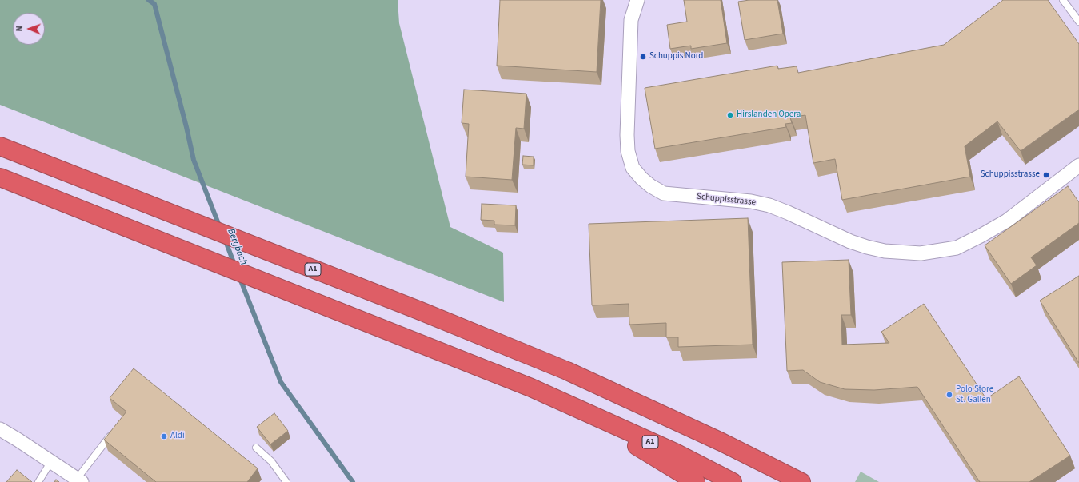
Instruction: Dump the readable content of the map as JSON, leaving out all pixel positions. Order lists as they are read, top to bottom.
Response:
{
  "streets": {
    "highway": ["A1"],
    "street": ["Schuppisstrasse"]
  },
  "water": ["Bergbach"],
  "places": [
    "Schuppis Nord",
    "Hirslanden Opera",
    "Schuppisstrasse",
    "Polo Store St. Gallen",
    "Aldi"
  ],
  "north": "left"
}
